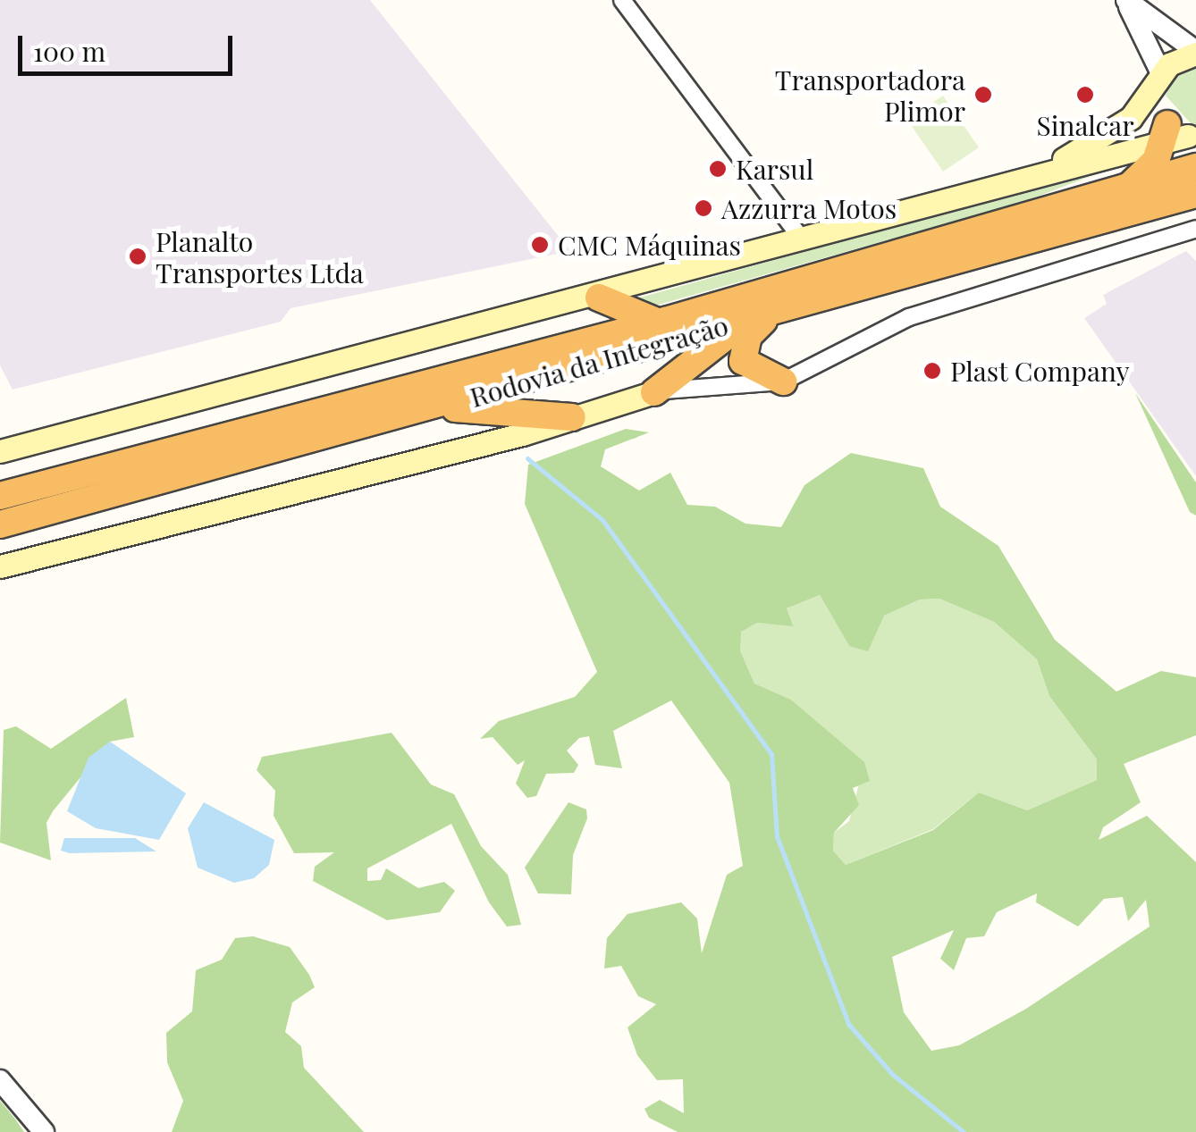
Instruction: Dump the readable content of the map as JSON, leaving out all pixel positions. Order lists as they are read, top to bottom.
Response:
{
  "streets": {
    "highway": ["Rodovia da Integração"]
  },
  "places": [
    "Transportadora Plimor",
    "Sinalcar",
    "Karsul",
    "Azzurra Motos",
    "CMC Máquinas",
    "Planalto Transportes Ltda",
    "Plast Company"
  ],
  "scale_bar": "100 m"
}
